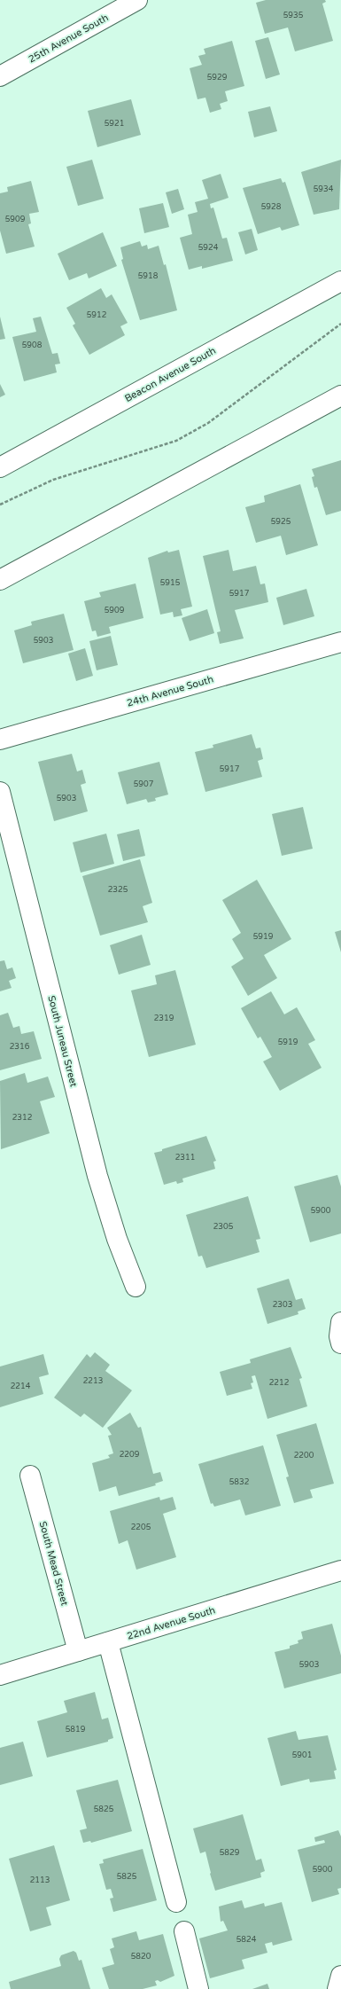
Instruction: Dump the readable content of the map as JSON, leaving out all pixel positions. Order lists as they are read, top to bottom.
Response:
{
  "streets": {
    "street": [
      "25th Avenue South",
      "Beacon Avenue South",
      "24th Avenue South",
      "South Juneau Street",
      "South Mead Street",
      "22nd Avenue South"
    ]
  },
  "crossings": [
    ["South Mead Street", "22nd Avenue South"]
  ],
  "house_numbers": [
    "5935",
    "5929",
    "5921",
    "5934",
    "5928",
    "5909",
    "5924",
    "5918",
    "5912",
    "5908",
    "5925",
    "5915",
    "5917",
    "5909",
    "5903",
    "5917",
    "5907",
    "5903",
    "2325",
    "5919",
    "2319",
    "5919",
    "2316",
    "2312",
    "2311",
    "5900",
    "2305",
    "2303",
    "2213",
    "2212",
    "2214",
    "2209",
    "2200",
    "5832",
    "2205",
    "5903",
    "5819",
    "5901",
    "5825",
    "5829",
    "5900",
    "5825",
    "2113",
    "5824",
    "5820"
  ]
}
